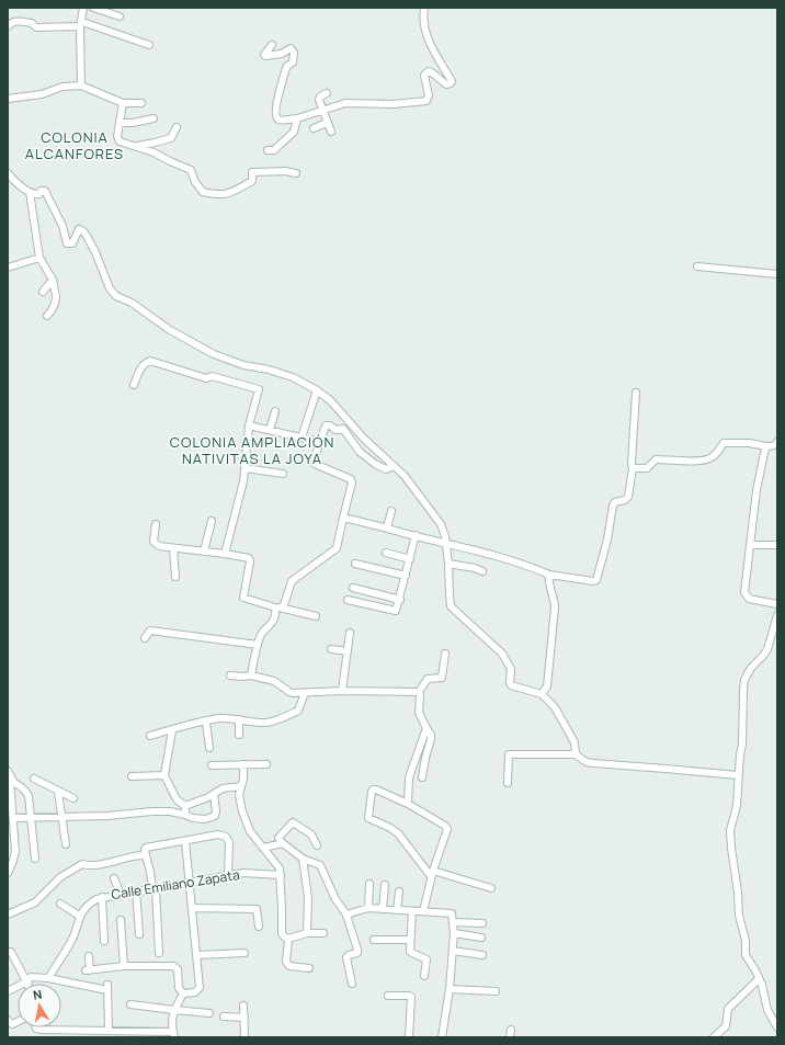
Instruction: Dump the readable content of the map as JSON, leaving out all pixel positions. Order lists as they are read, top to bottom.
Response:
{
  "streets": {
    "street": ["Calle Emiliano Zapata"]
  },
  "districts": ["COLONIA ALCANFORES", "COLONIA AMPLIACIÓN NATIVITAS LA JOYA"],
  "north": "top"
}
